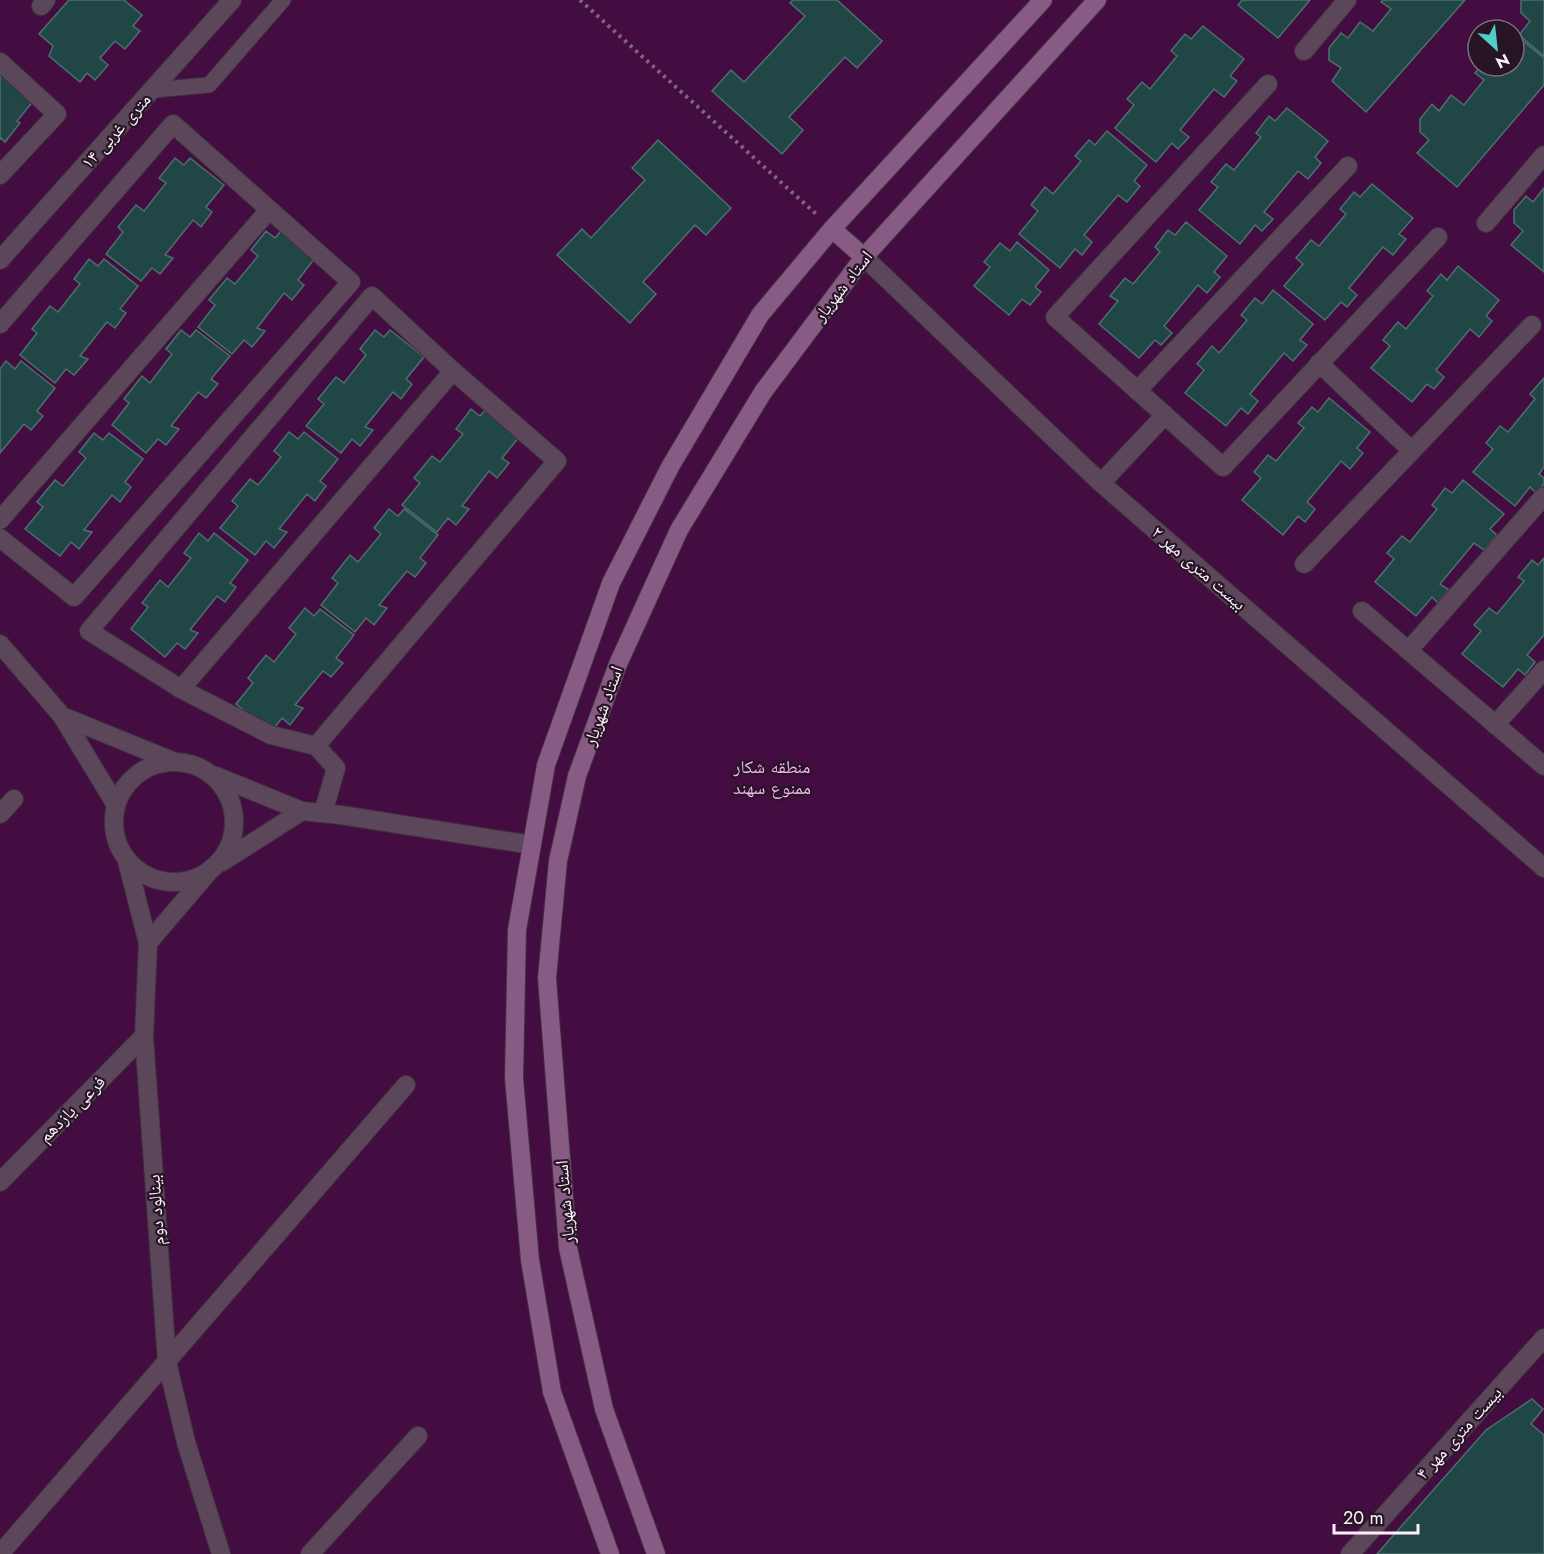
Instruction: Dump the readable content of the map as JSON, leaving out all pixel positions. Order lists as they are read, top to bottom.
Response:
{
  "streets": {
    "main road": ["استاد شهریار"],
    "street": [
      "۱۴ متری غربی",
      "بیست متری مهر ۲",
      "فرعی یازدهم",
      "بینالود دوم",
      "بیست متری مهر ۴"
    ]
  },
  "crossings": [
    ["استاد شهریار", "بیست متری مهر ۲"],
    ["فرعی یازدهم", "بینالود دوم"]
  ],
  "parks": ["منطقه شکار ممنوع سهند"],
  "scale_bar": "20 m",
  "north": "bottom right"
}
